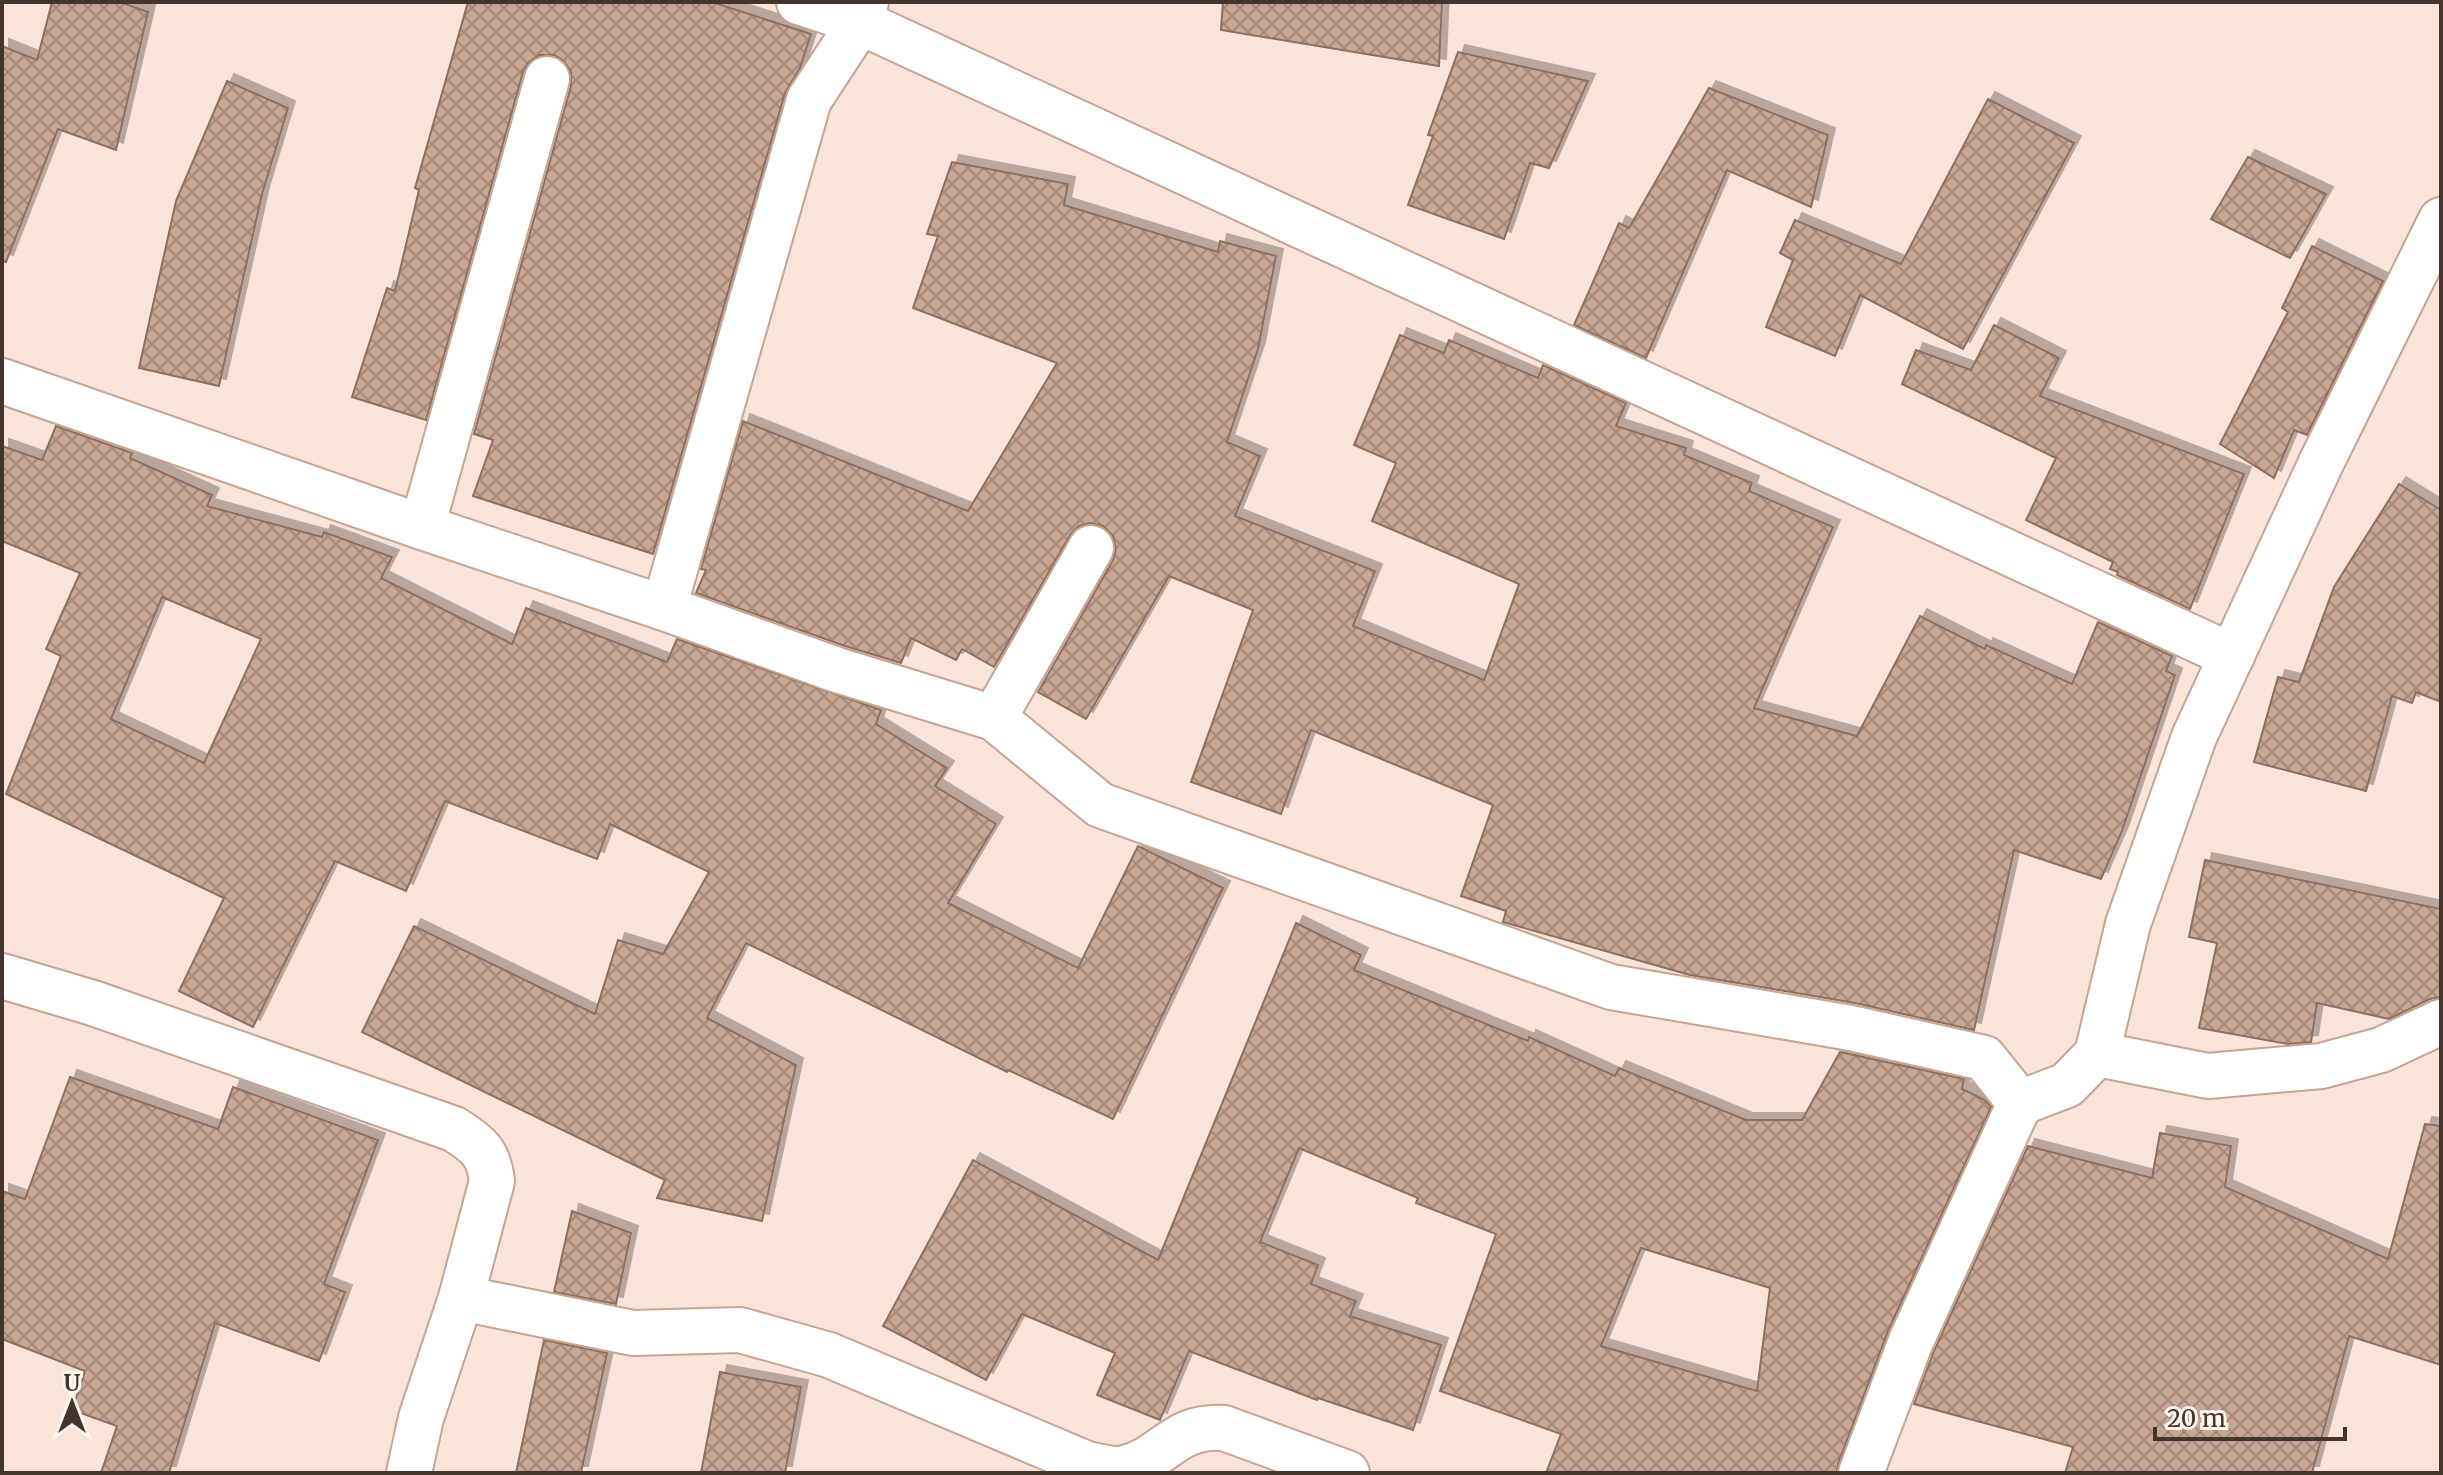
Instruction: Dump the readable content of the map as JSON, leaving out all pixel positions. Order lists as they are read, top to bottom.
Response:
{
  "scale_bar": "20 m",
  "north": "top"
}
